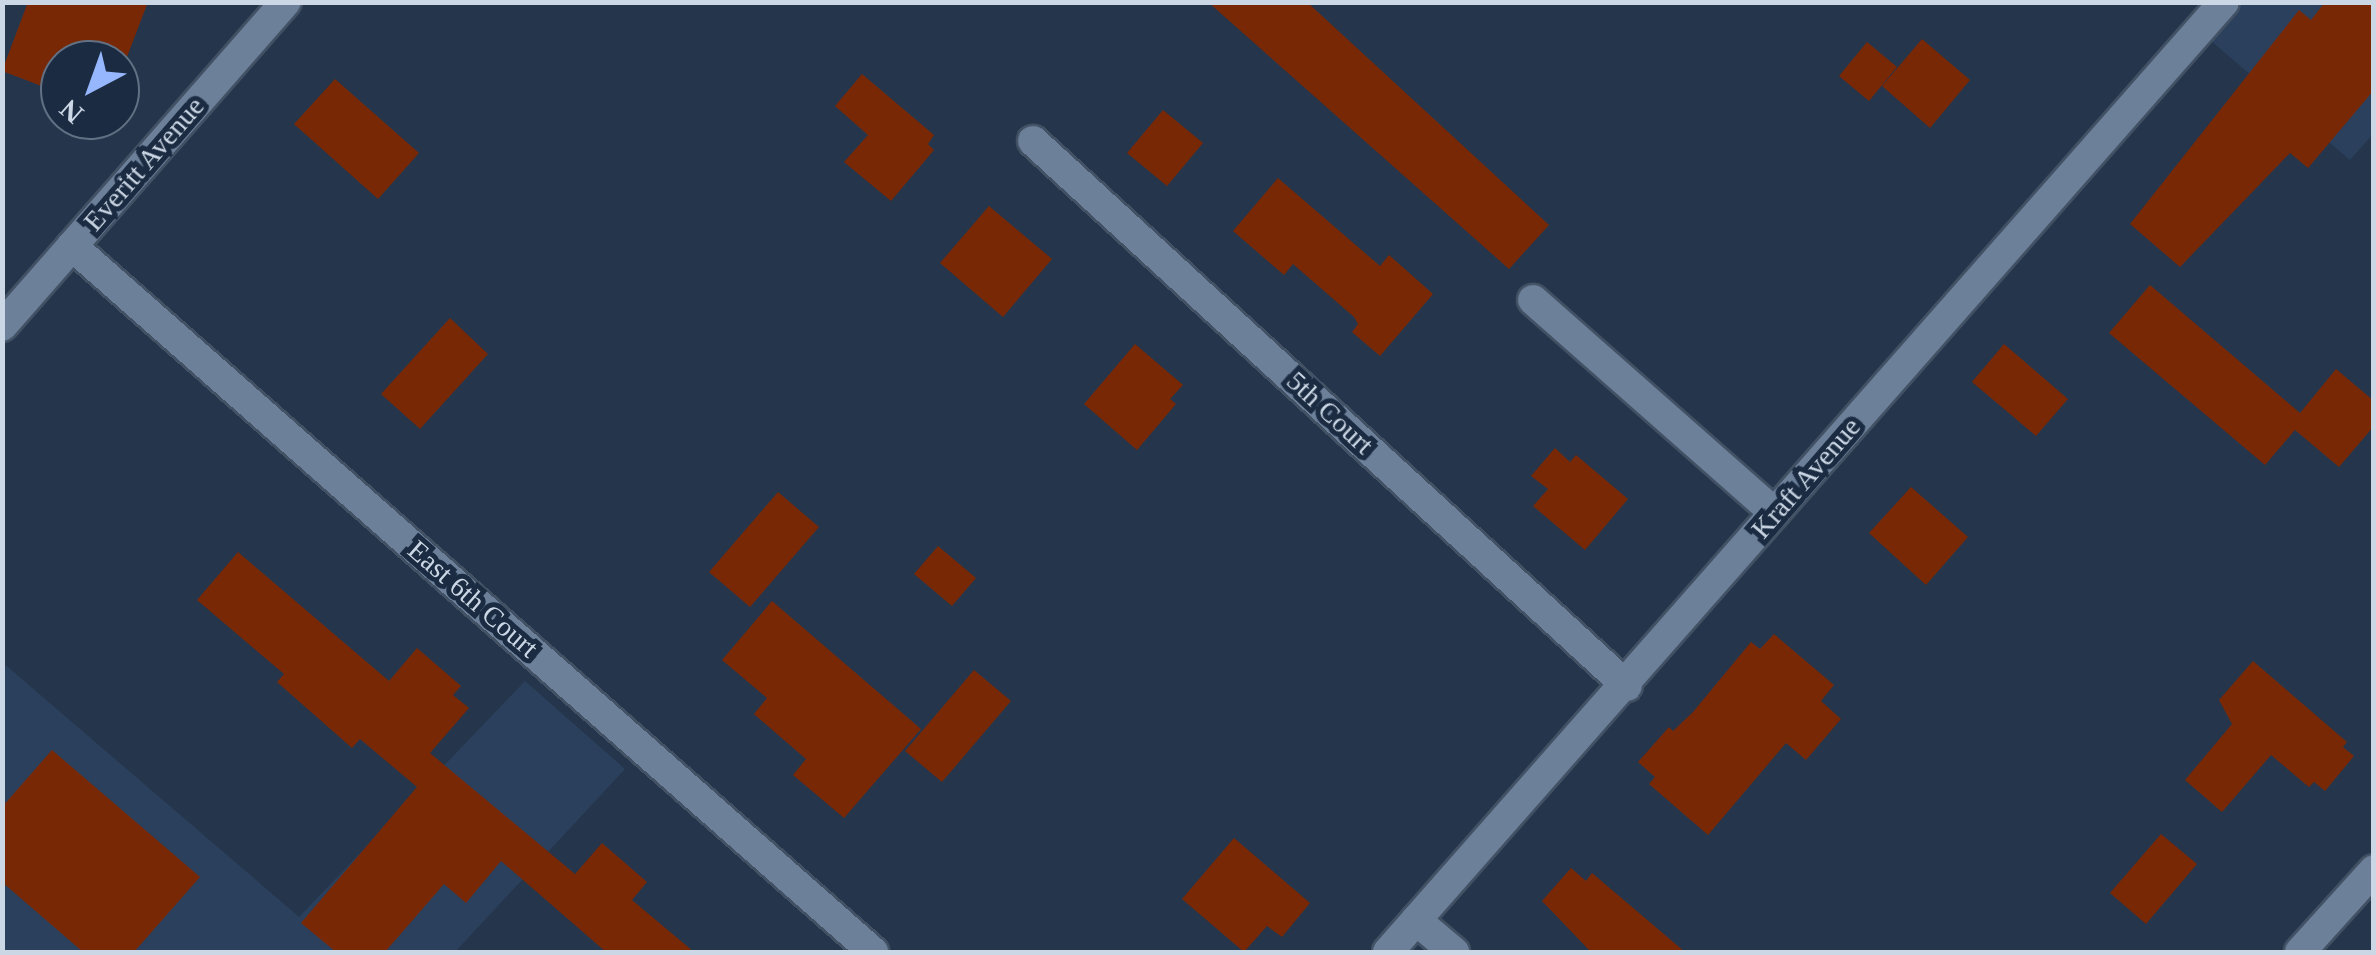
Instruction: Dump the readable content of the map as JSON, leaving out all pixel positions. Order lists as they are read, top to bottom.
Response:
{
  "streets": {
    "street": [
      "Everitt Avenue",
      "5th Court",
      "Kraft Avenue",
      "East 6th Court"
    ]
  },
  "crossings": [
    ["Everitt Avenue", "East 6th Court"],
    ["5th Court", "Kraft Avenue"]
  ],
  "north": "bottom left"
}
